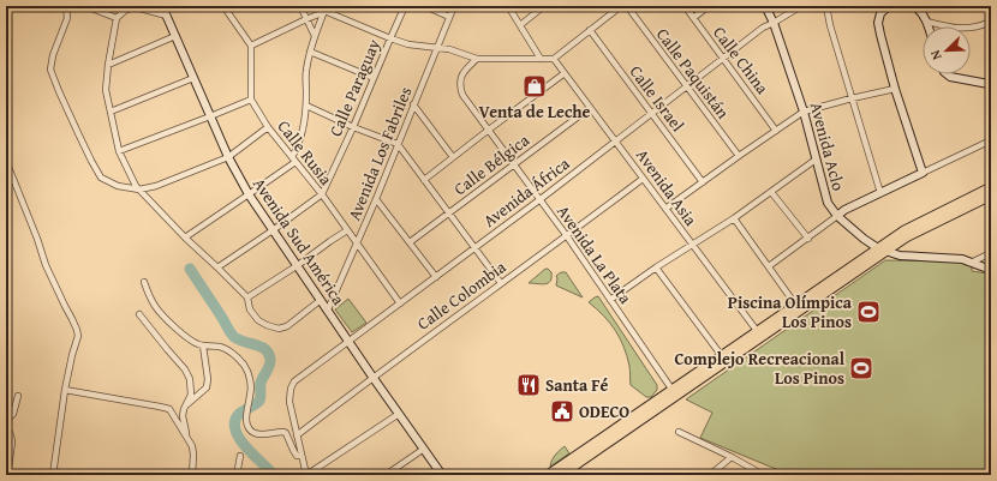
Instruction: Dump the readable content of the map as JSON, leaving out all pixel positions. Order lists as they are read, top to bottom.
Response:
{
  "streets": {
    "main road": ["Avenida Aclo", "Avenida Sud América"],
    "street": [
      "Calle China",
      "Calle Paquistán",
      "Calle Paraguay",
      "Calle Israel",
      "Calle Rusia",
      "Avenida Los Fabriles",
      "Calle Bélgica",
      "Avenida Asia",
      "Avenida África",
      "Avenida La Plata",
      "Calle Colombia"
    ]
  },
  "crossings": [
    ["Calle China", "Avenida África"],
    ["Calle Paquistán", "Avenida África"],
    ["Calle Paraguay", "Calle Rusia"],
    ["Calle Paraguay", "Avenida Sud América"],
    ["Calle Israel", "Avenida África"],
    ["Avenida Aclo", "Avenida África"],
    ["Calle Rusia", "Avenida Los Fabriles"],
    ["Calle Rusia", "Avenida África"],
    ["Avenida Los Fabriles", "Avenida Sud América"],
    ["Calle Bélgica", "Avenida Asia"],
    ["Calle Bélgica", "Avenida La Plata"],
    ["Avenida Asia", "Avenida África"],
    ["Avenida Asia", "Calle Colombia"],
    ["Avenida África", "Avenida Sud América"],
    ["Avenida África", "Avenida La Plata"],
    ["Avenida África", "Calle Colombia"],
    ["Avenida Sud América", "Calle Colombia"],
    ["Avenida La Plata", "Calle Colombia"]
  ],
  "places": {
    "shop": ["Venta de Leche"],
    "sports": ["Piscina Olímpica Los Pinos", "Complejo Recreacional Los Pinos"],
    "restaurant": ["Santa Fé"],
    "public building": ["ODECO"]
  },
  "north": "bottom left"
}
